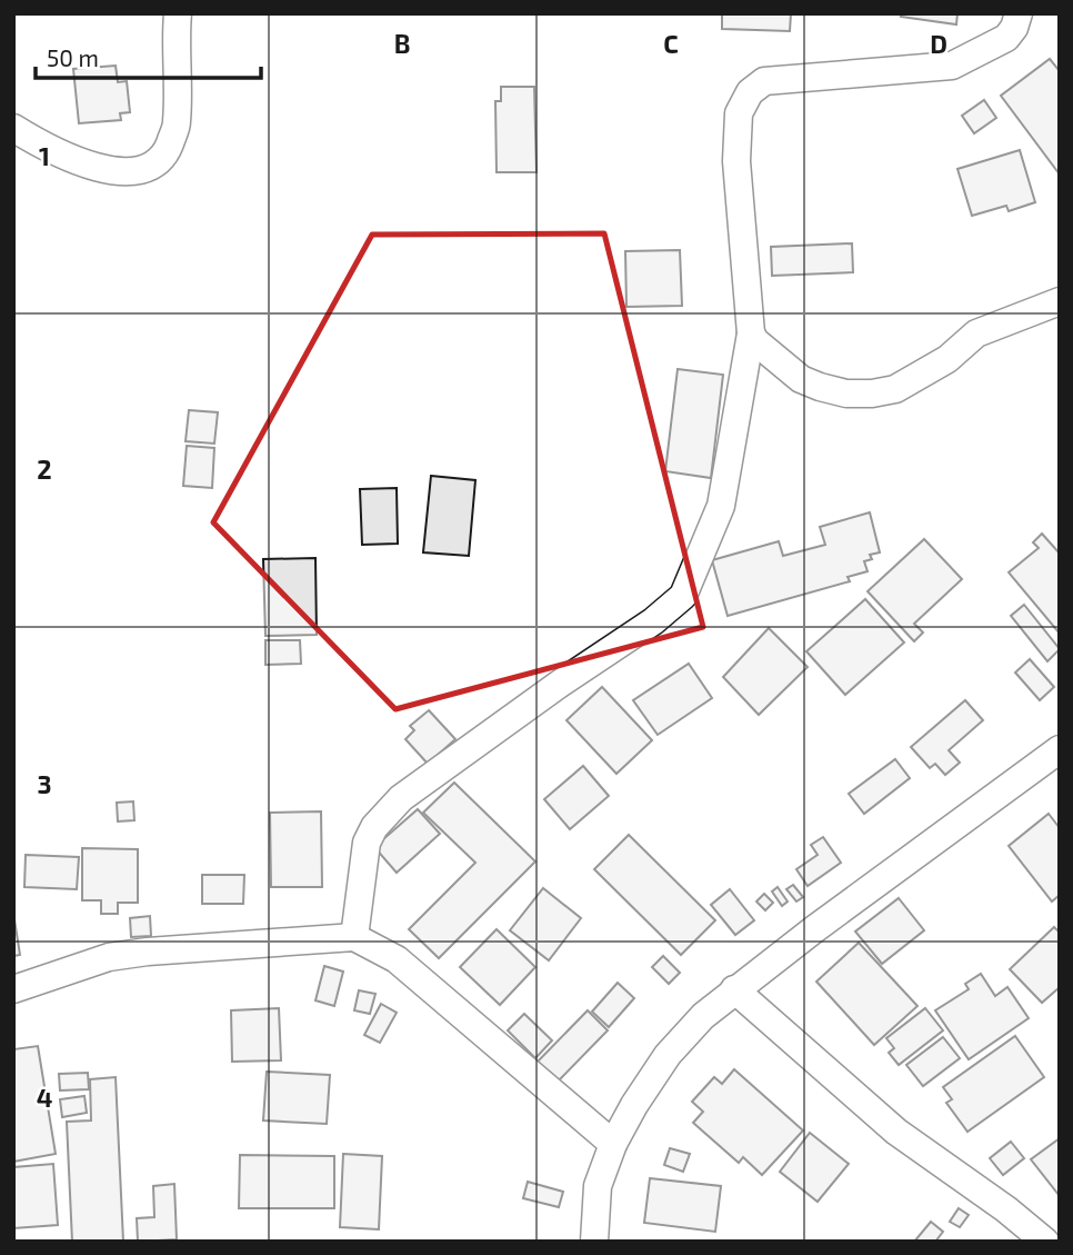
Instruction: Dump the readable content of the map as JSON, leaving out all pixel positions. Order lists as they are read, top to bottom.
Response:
{
  "scale_bar": "50 m",
  "grid": {
    "columns": ["B", "C", "D"],
    "rows": [
      "1",
      "2",
      "3",
      "4"
    ]
  }
}
